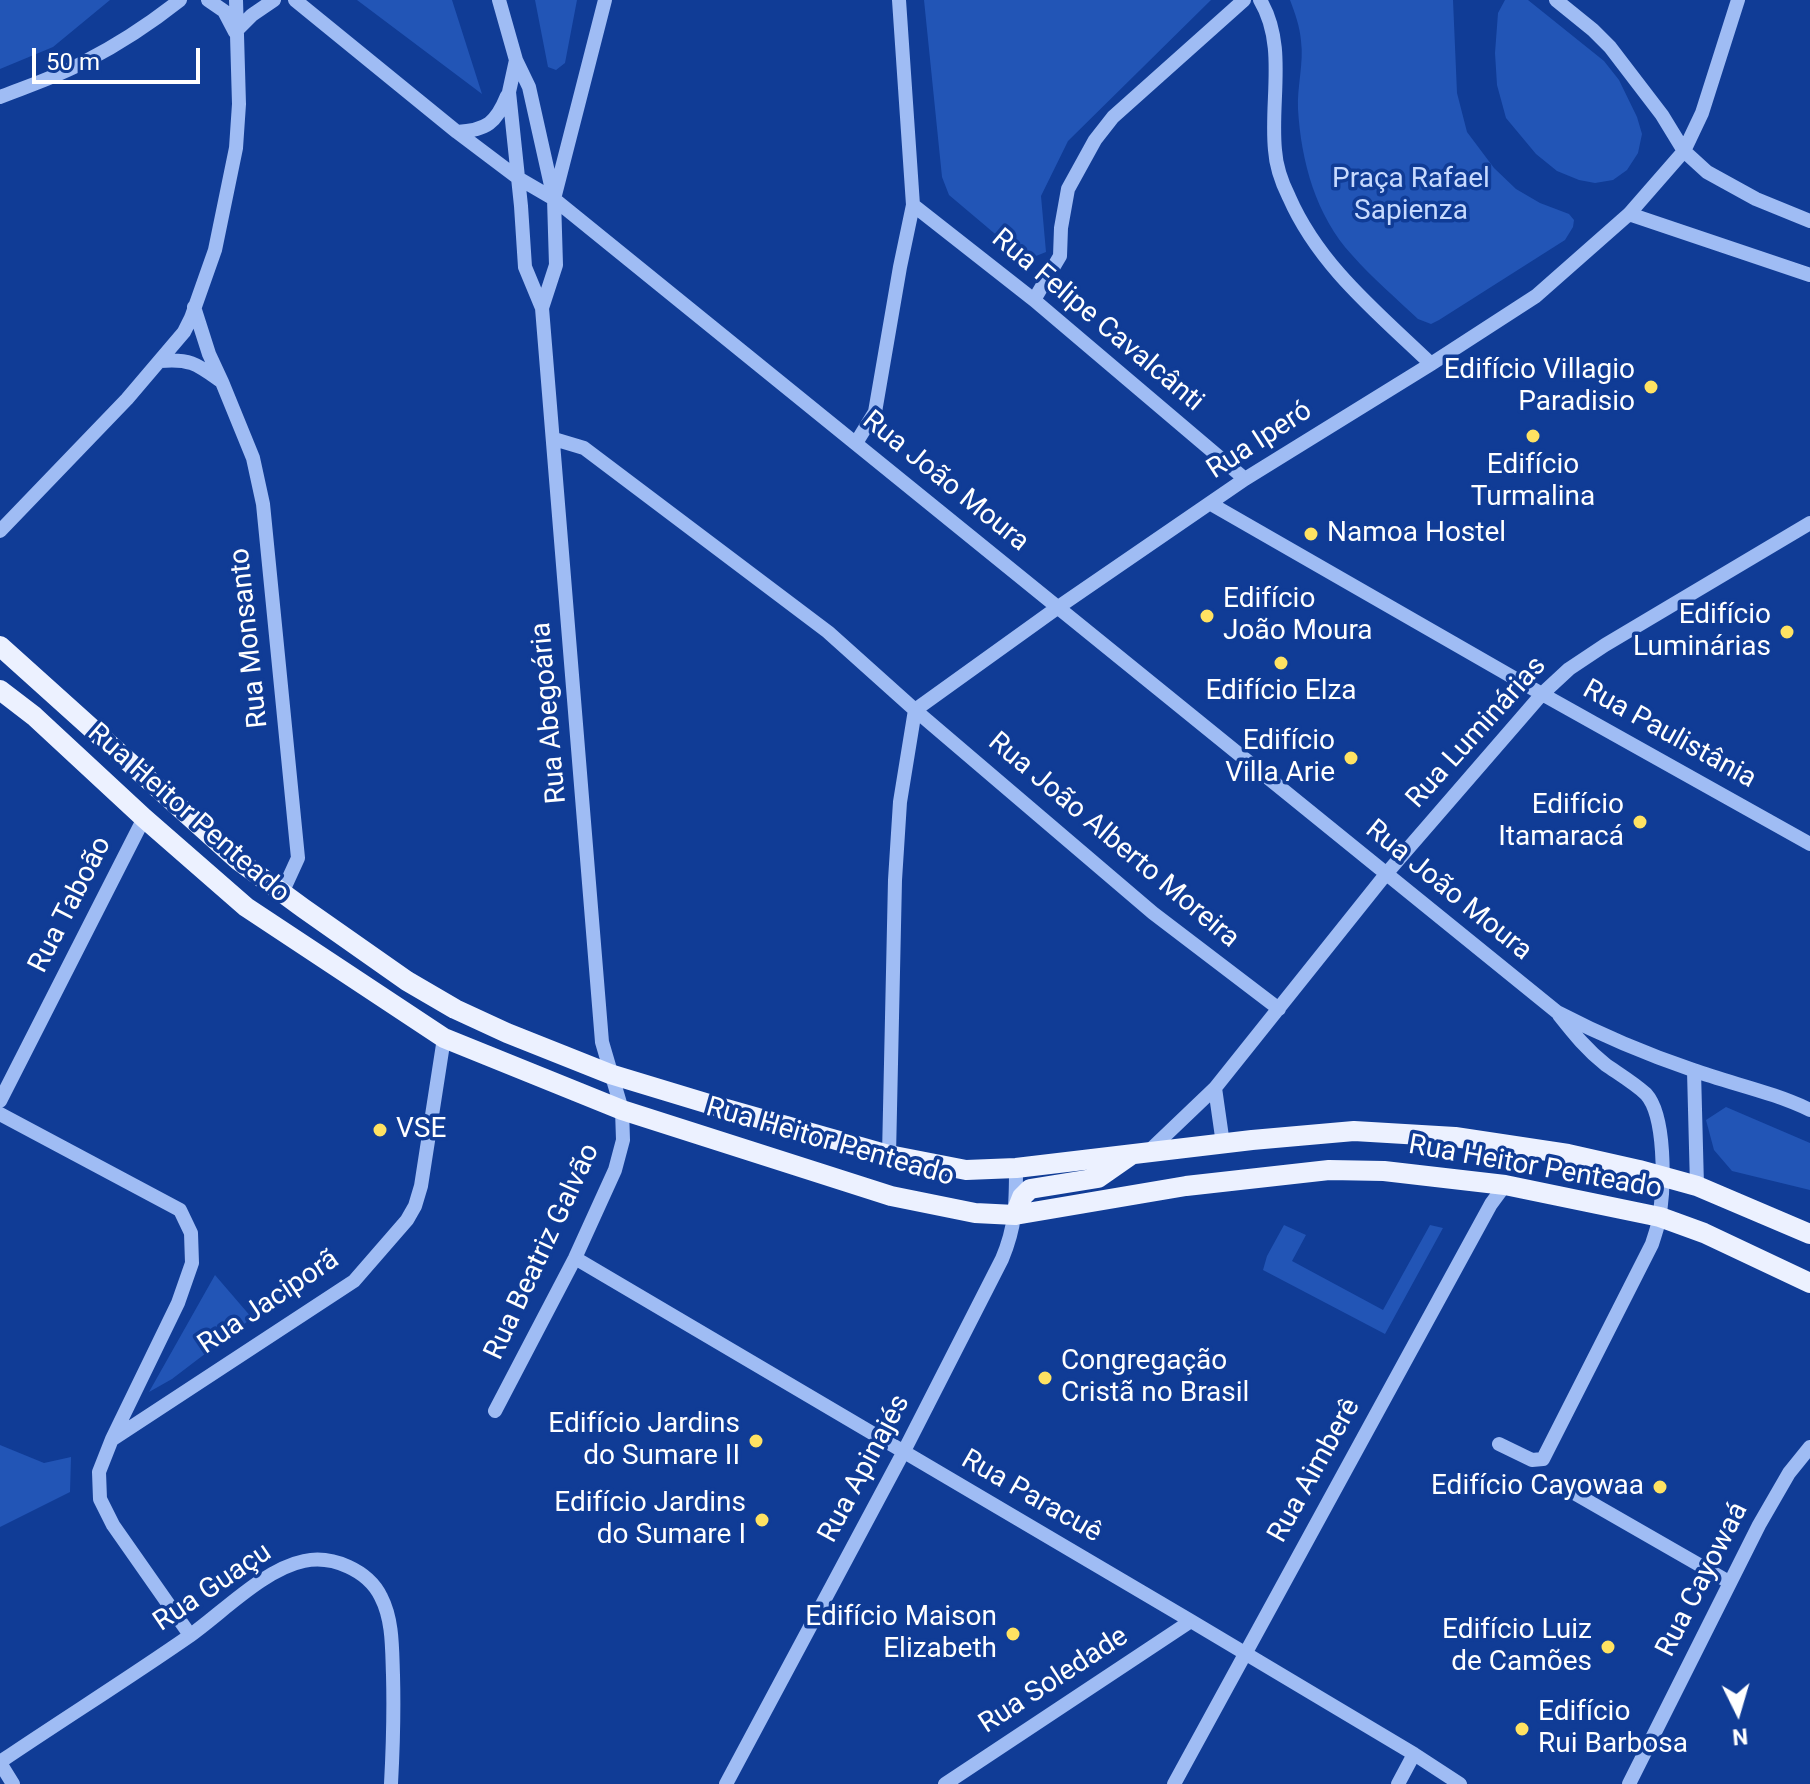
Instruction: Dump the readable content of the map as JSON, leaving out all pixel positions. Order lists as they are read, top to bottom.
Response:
{
  "streets": {
    "main road": ["Rua Heitor Penteado"],
    "street": [
      "Rua Felipe Cavalcânti",
      "Rua Iperó",
      "Rua João Moura",
      "Rua Monsanto",
      "Rua Abegoária",
      "Rua Luminárias",
      "Rua Paulistânia",
      "Rua João Alberto Moreira",
      "Rua Taboão",
      "Rua Beatriz Galvão",
      "Rua Jaciporã",
      "Rua Apinajés",
      "Rua Aimberê",
      "Rua Paracuê",
      "Rua Cayowaá",
      "Rua Guaçu",
      "Rua Soledade"
    ]
  },
  "crossings": [
    ["Rua Felipe Cavalcânti", "Rua Iperó"],
    ["Rua Iperó", "Rua João Moura"],
    ["Rua Iperó", "Rua Paulistânia"],
    ["Rua Iperó", "Rua João Alberto Moreira"],
    ["Rua João Moura", "Rua Abegoária"],
    ["Rua João Moura", "Rua Luminárias"],
    ["Rua João Moura", "Rua Heitor Penteado"],
    ["Rua Monsanto", "Rua Heitor Penteado"],
    ["Rua Abegoária", "Rua Heitor Penteado"],
    ["Rua Abegoária", "Rua João Alberto Moreira"],
    ["Rua Abegoária", "Rua Beatriz Galvão"],
    ["Rua Luminárias", "Rua Paulistânia"],
    ["Rua Luminárias", "Rua Heitor Penteado"],
    ["Rua Luminárias", "Rua João Alberto Moreira"],
    ["Rua Heitor Penteado", "Rua Taboão"],
    ["Rua Heitor Penteado", "Rua Beatriz Galvão"],
    ["Rua Heitor Penteado", "Rua Jaciporã"],
    ["Rua Heitor Penteado", "Rua Apinajés"],
    ["Rua Heitor Penteado", "Rua Aimberê"],
    ["Rua Beatriz Galvão", "Rua Paracuê"],
    ["Rua Apinajés", "Rua Paracuê"],
    ["Rua Aimberê", "Rua Paracuê"],
    ["Rua Paracuê", "Rua Soledade"]
  ],
  "parks": ["Praça Rafael Sapienza"],
  "places": [
    "Edifício Villagio Paradisio",
    "Edifício Turmalina",
    "Namoa Hostel",
    "Edifício João Moura",
    "Edifício Luminárias",
    "Edifício Elza",
    "Edifício Villa Arie",
    "Edifício Itamaracá",
    "VSE",
    "Congregação Cristã no Brasil",
    "Edifício Jardins do Sumare II",
    "Edifício Cayowaa",
    "Edifício Jardins do Sumare I",
    "Edifício Maison Elizabeth",
    "Edifício Luiz de Camões",
    "Edifício Rui Barbosa"
  ],
  "scale_bar": "50 m",
  "north": "bottom"
}
